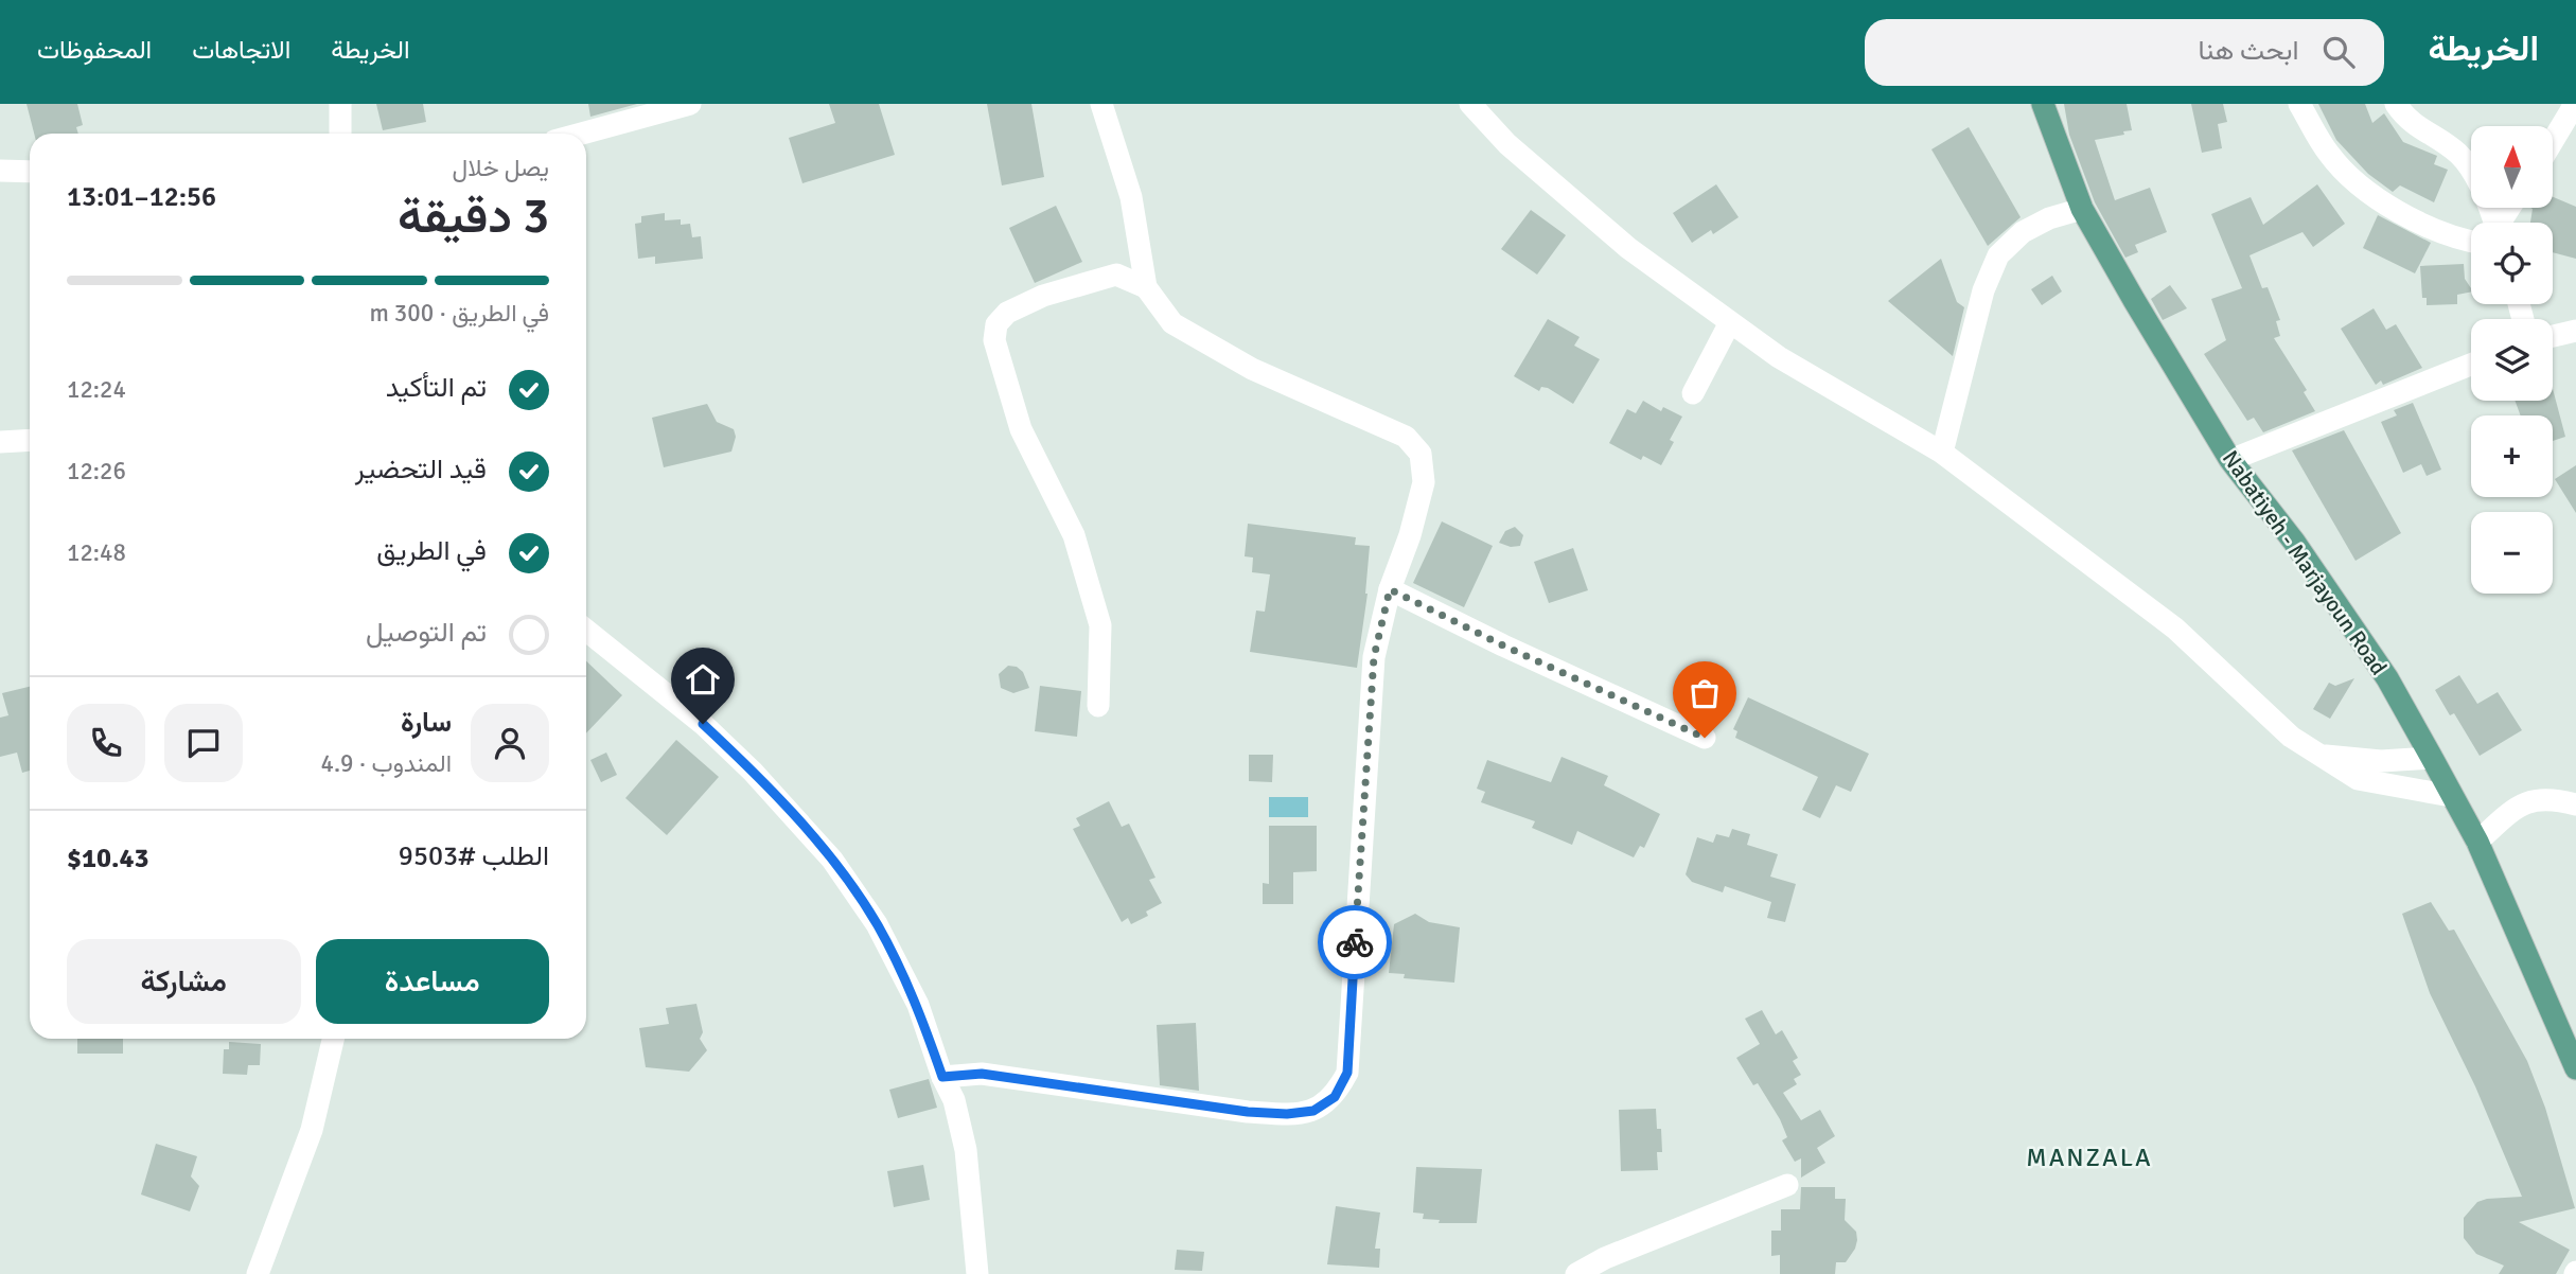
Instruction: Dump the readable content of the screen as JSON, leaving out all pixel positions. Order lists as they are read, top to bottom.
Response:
{
  "streets": {
    "main road": ["Nabatiyeh - Marjayoun Road"]
  },
  "districts": ["MANZALA"],
  "north": "top",
  "page": {
    "header": "الخريطة",
    "search": "ابحث هنا",
    "nav": ["الخريطة", "الاتجاهات", "المحفوظات"],
    "map_buttons": ["+", "−"],
    "heading": ["3 دقيقة", "يصل خلال", "12:56–13:01"],
    "panel": [
      "سارة",
      "المندوب · 4.9",
      "الطلب #9503",
      "$10.43"
    ],
    "bar": "في الطريق · 300 m",
    "list": [
      ["تم التأكيد", "12:24"],
      ["قيد التحضير", "12:26"],
      ["في الطريق", "12:48"],
      "تم التوصيل"
    ],
    "buttons": ["مساعدة", "مشاركة"]
  }
}
